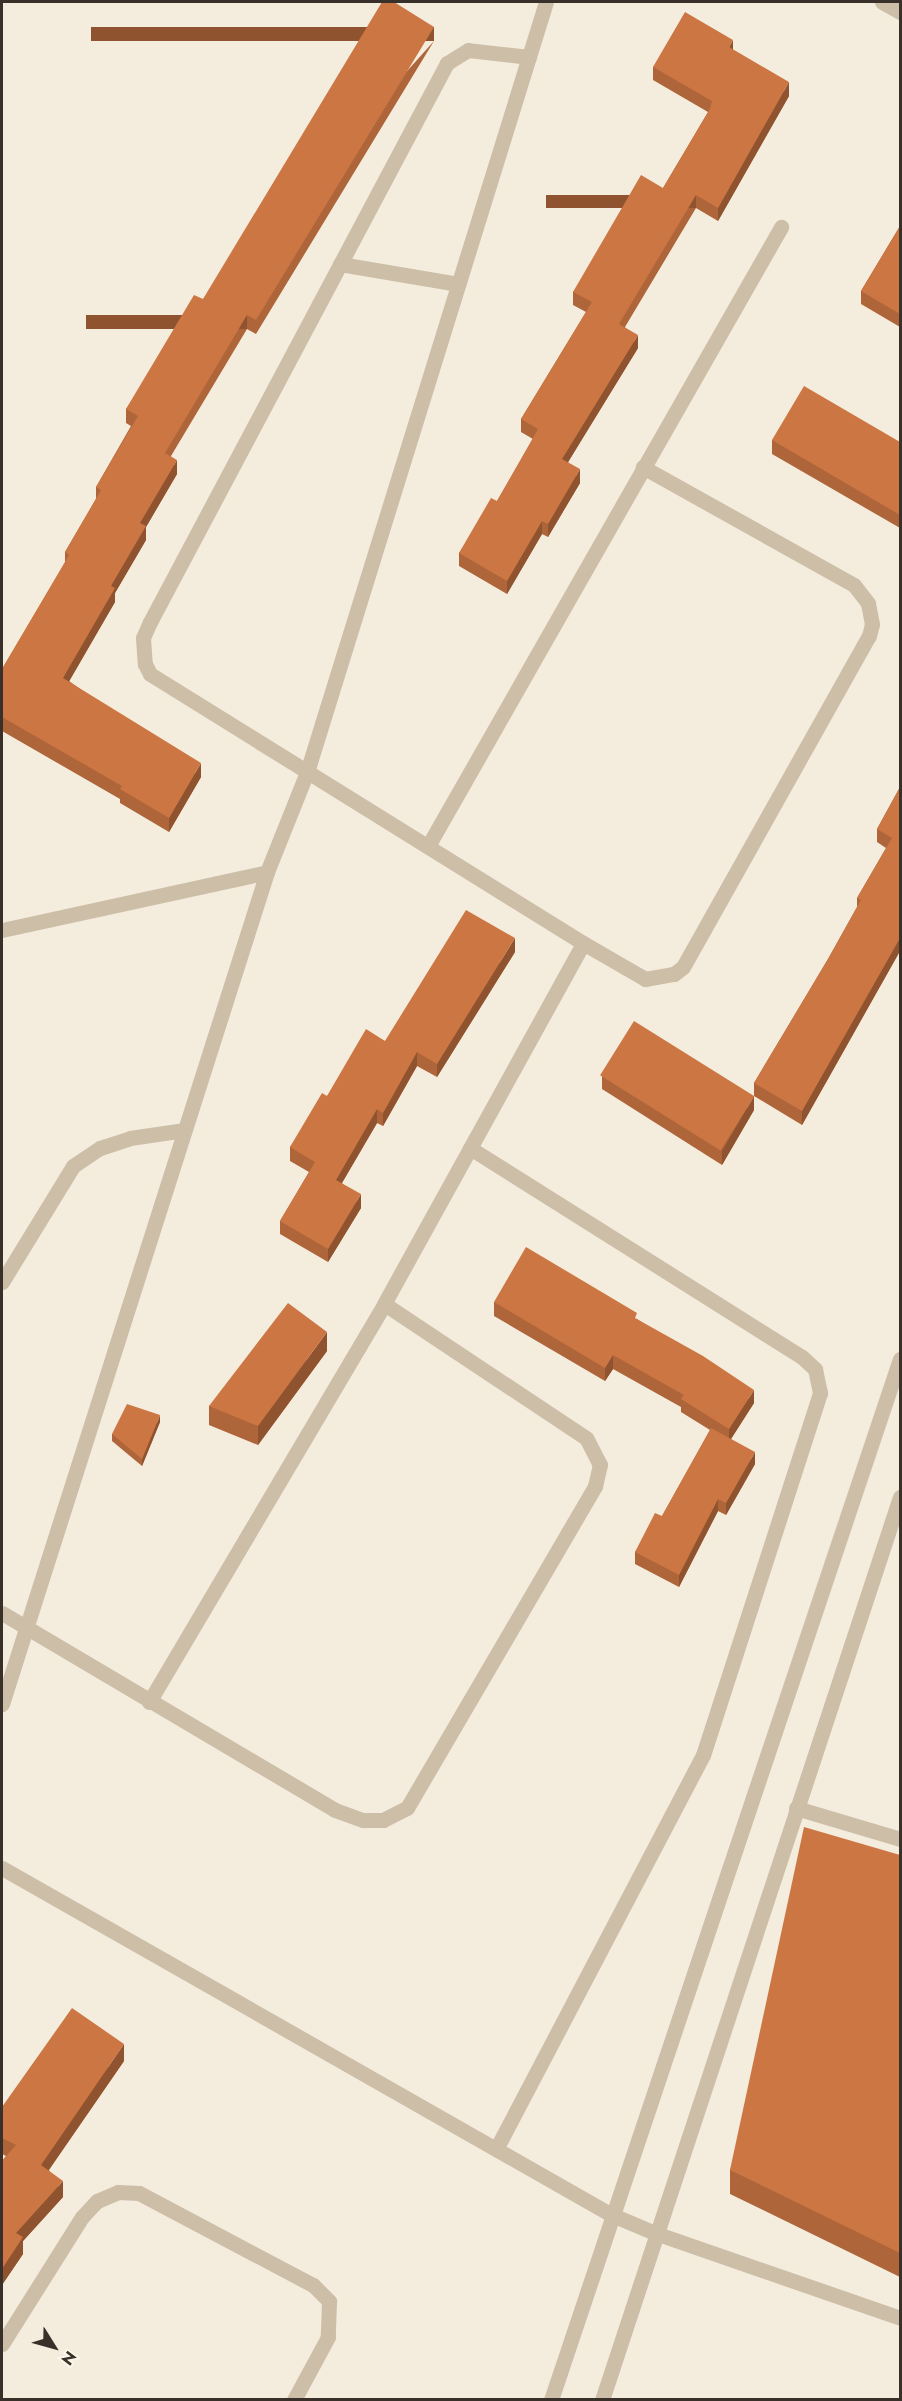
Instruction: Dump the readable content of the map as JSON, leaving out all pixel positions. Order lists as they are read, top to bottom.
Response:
{
  "north": "bottom right"
}
